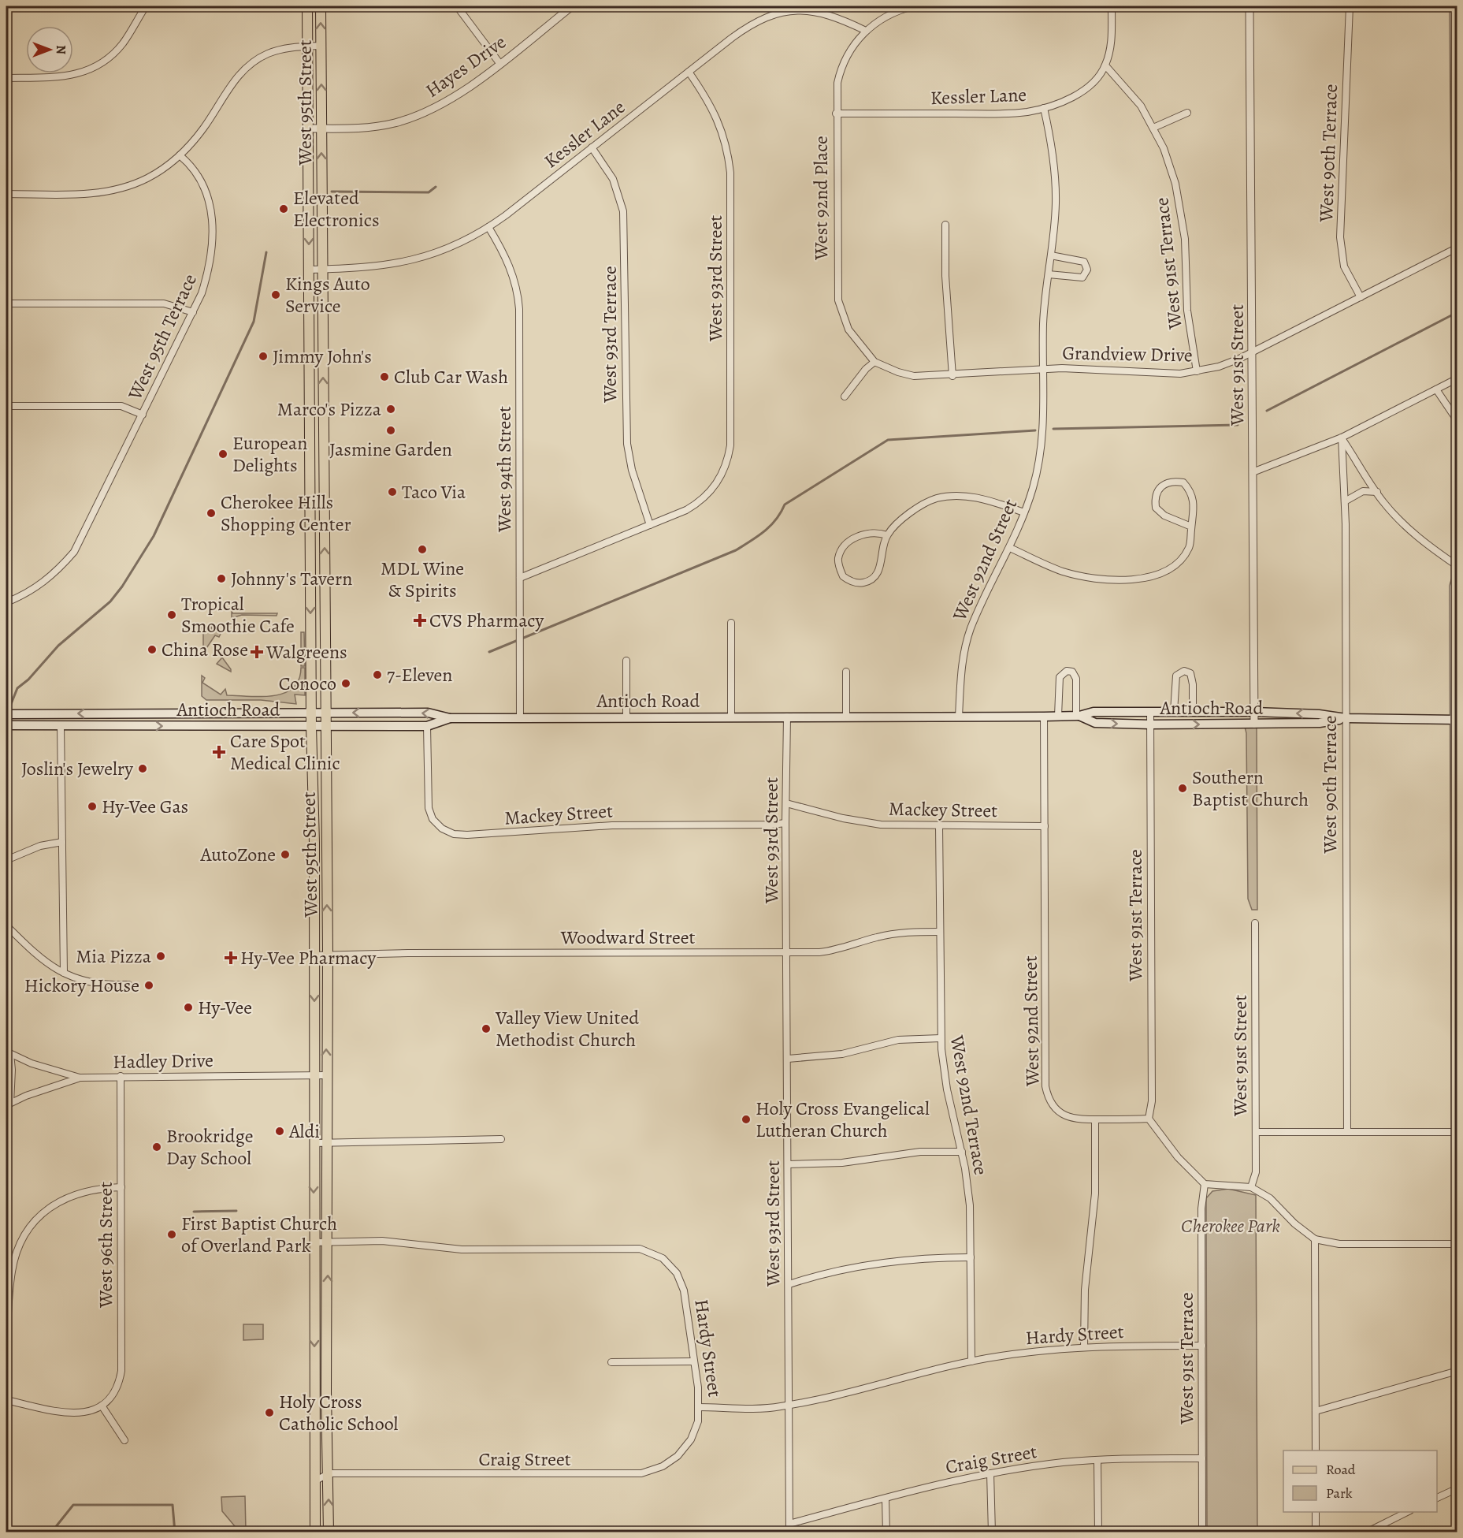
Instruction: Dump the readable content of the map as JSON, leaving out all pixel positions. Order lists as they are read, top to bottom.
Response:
{
  "streets": {
    "main road": ["West 95th Street", "Antioch Road"],
    "street": [
      "Hayes Drive",
      "Kessler Lane",
      "West 90th Terrace",
      "West 92nd Place",
      "West 91st Terrace",
      "West 93rd Street",
      "West 93rd Terrace",
      "West 95th Terrace",
      "Grandview Drive",
      "West 91st Street",
      "West 94th Street",
      "West 92nd Street",
      "Mackey Street",
      "Woodward Street",
      "Hadley Drive",
      "West 92nd Terrace",
      "West 96th Street",
      "Hardy Street",
      "Craig Street"
    ]
  },
  "crossings": [
    ["Hayes Drive", "West 95th Street"],
    ["Kessler Lane", "West 95th Street"],
    ["Kessler Lane", "West 92nd Place"],
    ["Kessler Lane", "West 91st Terrace"],
    ["Kessler Lane", "West 93rd Street"],
    ["Kessler Lane", "West 93rd Terrace"],
    ["Kessler Lane", "West 94th Street"],
    ["Kessler Lane", "West 92nd Street"],
    ["West 95th Street", "Antioch Road"],
    ["West 95th Street", "Woodward Street"],
    ["West 95th Street", "Hadley Drive"],
    ["West 95th Street", "Hardy Street"],
    ["West 95th Street", "Craig Street"],
    ["West 90th Terrace", "Grandview Drive"],
    ["West 90th Terrace", "Antioch Road"],
    ["West 92nd Place", "Grandview Drive"],
    ["West 91st Terrace", "Grandview Drive"],
    ["West 91st Terrace", "West 92nd Street"],
    ["West 91st Terrace", "Antioch Road"],
    ["West 91st Terrace", "Hardy Street"],
    ["West 91st Terrace", "Craig Street"],
    ["West 93rd Street", "West 93rd Terrace"],
    ["West 93rd Street", "Antioch Road"],
    ["West 93rd Street", "Mackey Street"],
    ["West 93rd Street", "Woodward Street"],
    ["West 93rd Street", "Hardy Street"],
    ["West 93rd Street", "Craig Street"],
    ["Grandview Drive", "West 91st Street"],
    ["Grandview Drive", "West 92nd Street"],
    ["West 91st Street", "Antioch Road"],
    ["West 94th Street", "Antioch Road"],
    ["West 92nd Street", "Antioch Road"],
    ["West 92nd Street", "Mackey Street"],
    ["Antioch Road", "Mackey Street"],
    ["Mackey Street", "West 92nd Terrace"],
    ["Woodward Street", "West 92nd Terrace"],
    ["Hadley Drive", "West 96th Street"],
    ["West 92nd Terrace", "Hardy Street"],
    ["Hardy Street", "Craig Street"]
  ],
  "parks": ["Cherokee Park"],
  "places": {
    "other": [
      "Elevated Electronics",
      "Kings Auto Service",
      "Jimmy John's",
      "Club Car Wash",
      "Marco's Pizza",
      "Jasmine Garden",
      "European Delights",
      "Taco Via",
      "Cherokee Hills Shopping Center",
      "MDL Wine & Spirits",
      "Johnny's Tavern",
      "Tropical Smoothie Cafe",
      "China Rose",
      "7-Eleven",
      "Conoco",
      "Joslin's Jewelry",
      "Southern Baptist Church",
      "Hy-Vee Gas",
      "AutoZone",
      "Mia Pizza",
      "Hickory House",
      "Hy-Vee",
      "Valley View United Methodist Church",
      "Holy Cross Evangelical Lutheran Church",
      "Aldi",
      "Brookridge Day School",
      "First Baptist Church of Overland Park",
      "Holy Cross Catholic School"
    ],
    "health": [
      "CVS Pharmacy",
      "Walgreens",
      "Care Spot Medical Clinic",
      "Hy-Vee Pharmacy"
    ]
  },
  "legend": ["Road", "Park"],
  "north": "right"
}
